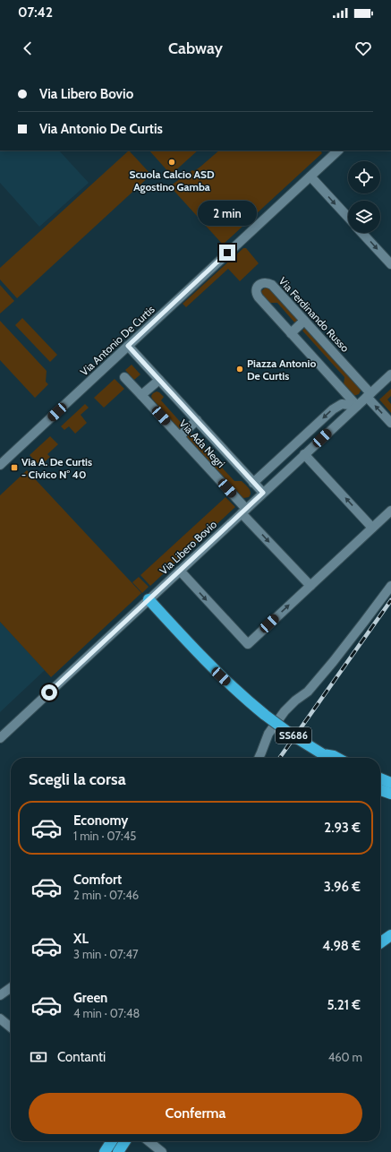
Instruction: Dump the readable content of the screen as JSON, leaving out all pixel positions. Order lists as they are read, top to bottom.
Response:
{
  "streets": {
    "highway": ["SS686"],
    "street": [
      "Via Ferdinando Russo",
      "Via Antonio De Curtis",
      "Via Ada Negri",
      "Via Libero Bovio"
    ]
  },
  "crossings": [
    ["Via Ferdinando Russo", "Via Libero Bovio"],
    ["Via Antonio De Curtis", "Via Ada Negri"],
    ["Via Ada Negri", "Via Libero Bovio"],
    ["Via Libero Bovio", "SS686"]
  ],
  "places": {
    "other": ["Scuola Calcio ASD Agostino Gamba", "Piazza Antonio De Curtis"],
    "transit": ["Via A. De Curtis - Civico N° 40"]
  },
  "page": {
    "status": "07:42",
    "header": "Cabway",
    "banner": ["Via Libero Bovio", "Via Antonio De Curtis"],
    "bubble": "2 min",
    "heading": "Scegli la corsa",
    "list": [
      {
        "name": "Economy",
        "note": "1 min · 07:45",
        "value": "2.93 €"
      },
      {
        "name": "Comfort",
        "note": "2 min · 07:46",
        "value": "3.96 €"
      },
      {
        "name": "XL",
        "note": "3 min · 07:47",
        "value": "4.98 €"
      },
      {
        "name": "Green",
        "note": "4 min · 07:48",
        "value": "5.21 €"
      }
    ],
    "pay": ["Contanti", "460 m"],
    "buttons": "Conferma"
  }
}
